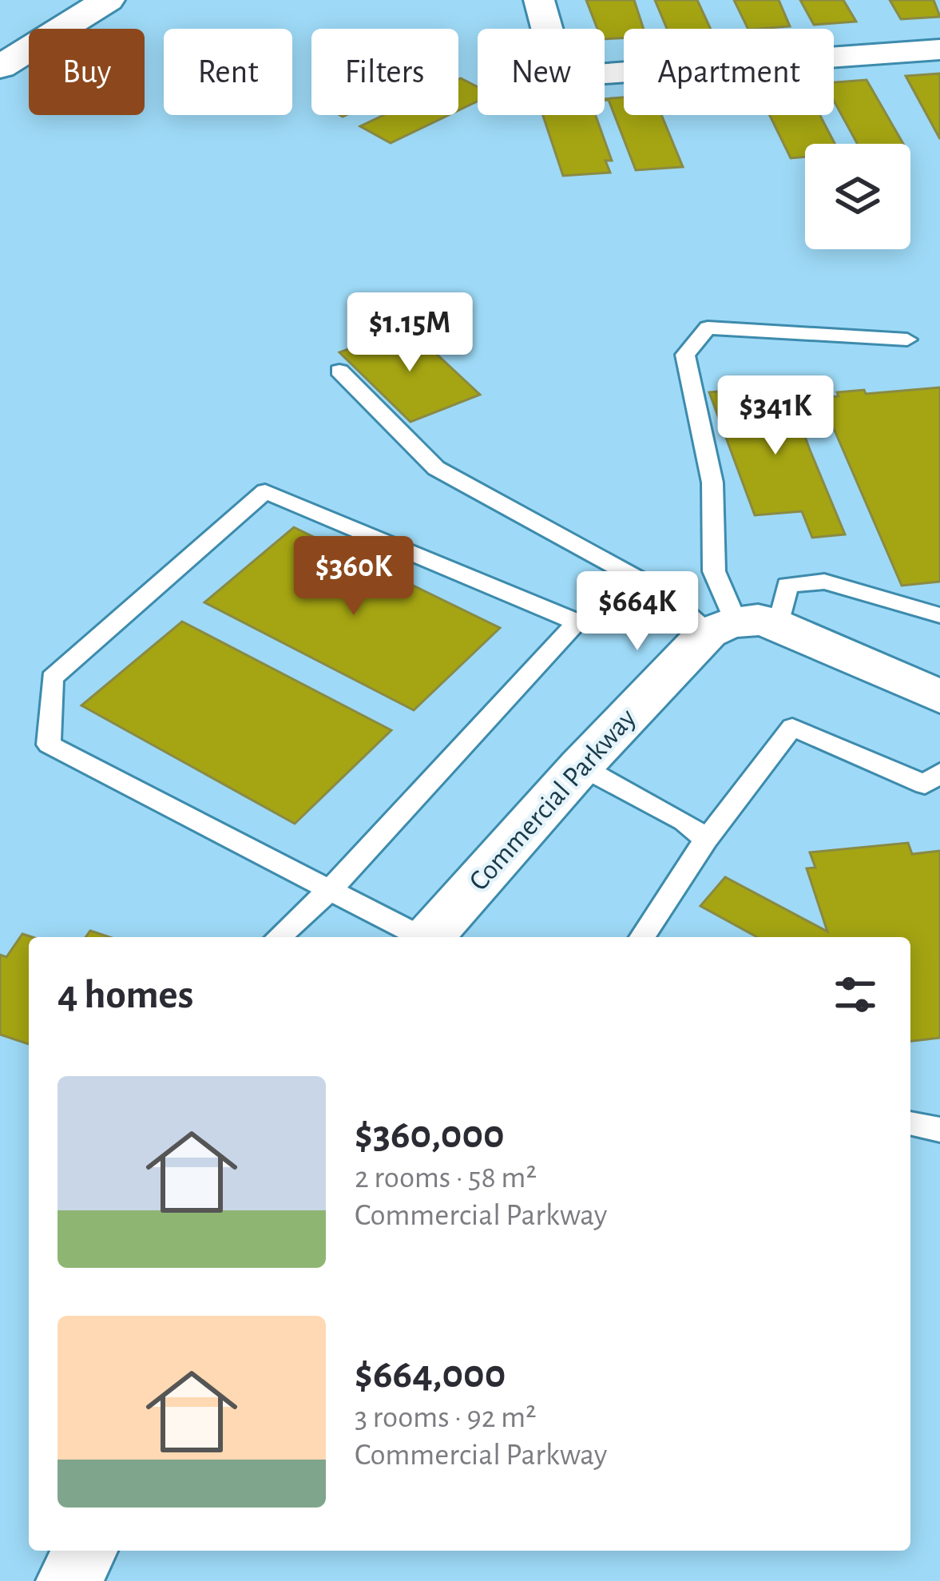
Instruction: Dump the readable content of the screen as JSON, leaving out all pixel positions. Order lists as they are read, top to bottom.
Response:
{
  "streets": {
    "street": ["Commercial Parkway"]
  },
  "page": {
    "chip": [
      "Buy",
      "Rent",
      "Filters",
      "New",
      "Apartment"
    ],
    "price": [
      "$1.15M",
      "$341K",
      "$360K",
      "$664K"
    ],
    "heading": "4 homes",
    "list": [
      {
        "name": "$360,000",
        "note": "2 rooms · 58 m² · Commercial Parkway"
      },
      {
        "name": "$664,000",
        "note": "3 rooms · 92 m² · Commercial Parkway"
      }
    ]
  }
}
